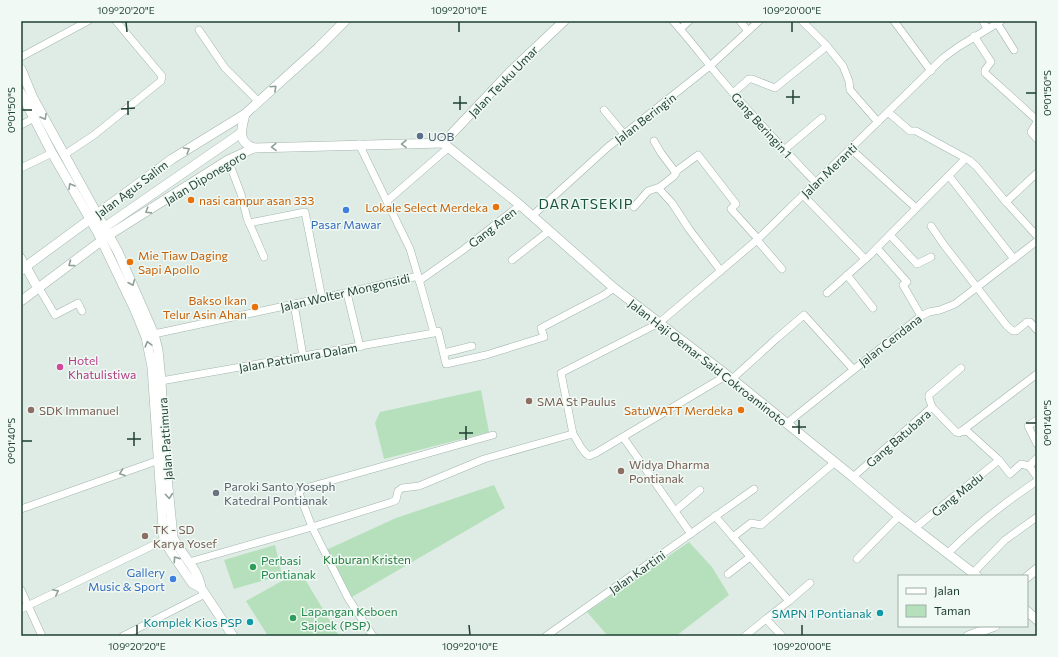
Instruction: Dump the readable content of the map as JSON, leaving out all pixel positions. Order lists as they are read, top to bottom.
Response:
{
  "streets": {
    "street": [
      "Jalan Teuku Umar",
      "Jalan Beringin",
      "Gang Beringin 1",
      "Jalan Meranti",
      "Jalan Diponegoro",
      "Jalan Agus Salim",
      "Gang Aren",
      "Jalan Wolter Mongonsidi",
      "Jalan Cendana",
      "Jalan Pattimura Dalam",
      "Jalan Haji Oemar Said Cokroaminoto",
      "Gang Batubara",
      "Jalan Pattimura",
      "Gang Madu",
      "Jalan Kartini"
    ]
  },
  "crossings": [
    ["Jalan Teuku Umar", "Jalan Diponegoro"],
    ["Jalan Teuku Umar", "Jalan Haji Oemar Said Cokroaminoto"],
    ["Jalan Beringin", "Gang Beringin 1"],
    ["Jalan Beringin", "Jalan Haji Oemar Said Cokroaminoto"],
    ["Gang Beringin 1", "Jalan Meranti"],
    ["Jalan Meranti", "Jalan Haji Oemar Said Cokroaminoto"],
    ["Jalan Diponegoro", "Jalan Agus Salim"],
    ["Jalan Diponegoro", "Jalan Wolter Mongonsidi"],
    ["Jalan Diponegoro", "Jalan Haji Oemar Said Cokroaminoto"],
    ["Jalan Diponegoro", "Jalan Pattimura"],
    ["Jalan Agus Salim", "Jalan Pattimura"],
    ["Gang Aren", "Jalan Wolter Mongonsidi"],
    ["Gang Aren", "Jalan Haji Oemar Said Cokroaminoto"],
    ["Jalan Wolter Mongonsidi", "Jalan Pattimura"],
    ["Jalan Cendana", "Jalan Haji Oemar Said Cokroaminoto"],
    ["Jalan Pattimura Dalam", "Jalan Pattimura"],
    ["Jalan Haji Oemar Said Cokroaminoto", "Gang Batubara"],
    ["Jalan Haji Oemar Said Cokroaminoto", "Gang Madu"]
  ],
  "one_way": ["Jalan Diponegoro"],
  "districts": ["DARATSEKIP"],
  "parks": ["Kuburan Kristen"],
  "places": [
    "UOB",
    "nasi campur asan 333",
    "Lokale Select Merdeka",
    "Pasar Mawar",
    "Mie Tiaw Daging Sapi Apollo",
    "Bakso Ikan Telur Asin Ahan",
    "Hotel Khatulistiwa",
    "SMA St Paulus",
    "SDK Immanuel",
    "SatuWATT Merdeka",
    "Widya Dharma Pontianak",
    "Paroki Santo Yoseph Katedral Pontianak",
    "TK - SD Karya Yosef",
    "Perbasi Pontianak",
    "Gallery Music & Sport",
    "SMPN 1 Pontianak",
    "Lapangan Keboen Sajoek (PSP)",
    "Komplek Kios PSP"
  ],
  "legend": ["Jalan", "Taman"],
  "coordinates": [
    "109°20'20\"E",
    "109°20'10\"E",
    "109°20'00\"E",
    "0°01'50\"S",
    "0°01'40\"S"
  ]
}
